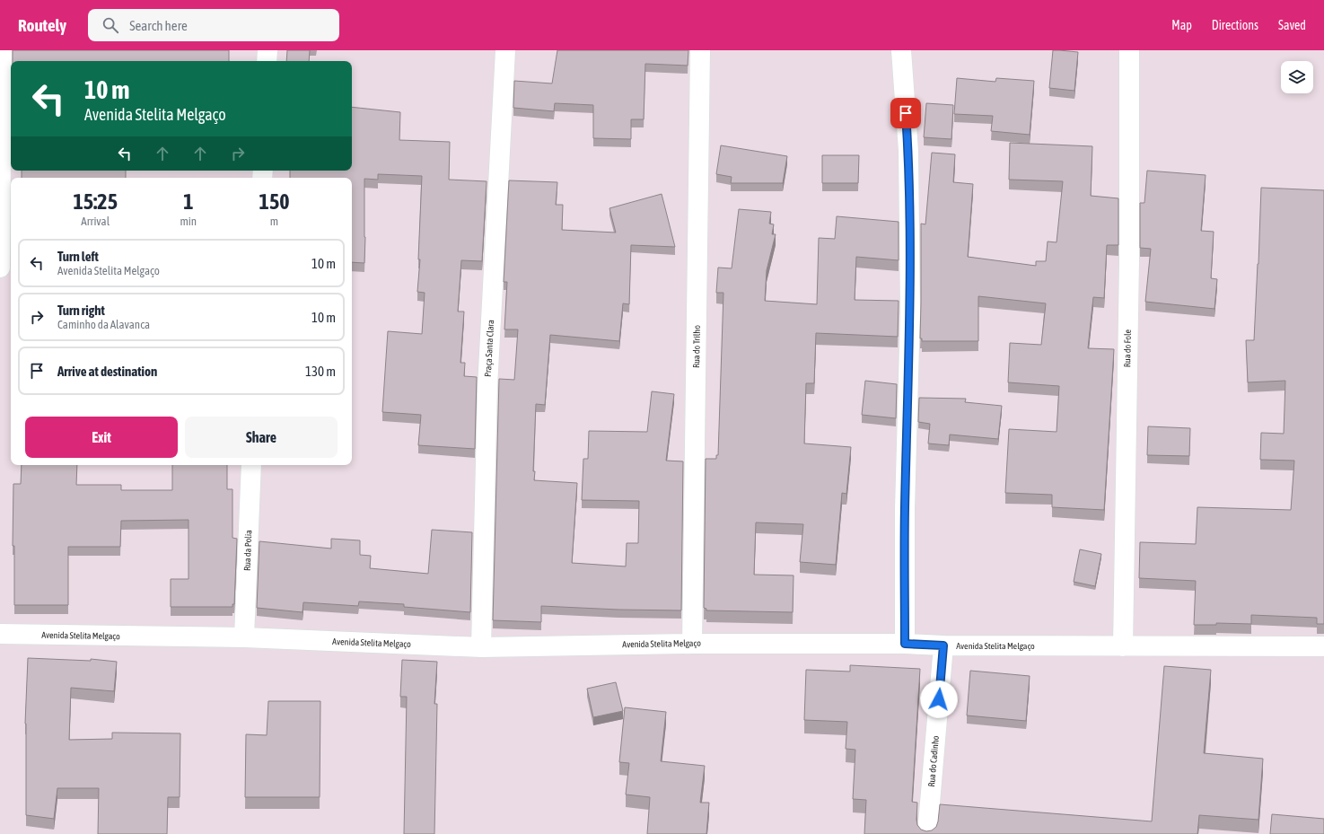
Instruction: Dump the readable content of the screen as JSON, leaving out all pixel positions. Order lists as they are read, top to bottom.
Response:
{
  "streets": {
    "street": [
      "Rua do Trilho",
      "Praça Santa Clara",
      "Rua do Fole",
      "Rua da Polia",
      "Avenida Stelita Melgaço",
      "Rua do Cadinho"
    ]
  },
  "crossings": [
    ["Rua do Trilho", "Avenida Stelita Melgaço"],
    ["Praça Santa Clara", "Avenida Stelita Melgaço"],
    ["Rua do Fole", "Avenida Stelita Melgaço"],
    ["Rua da Polia", "Avenida Stelita Melgaço"],
    ["Avenida Stelita Melgaço", "Rua do Cadinho"]
  ],
  "page": {
    "header": "Routely",
    "search": "Search here",
    "nav": ["Map", "Directions", "Saved"],
    "turn": ["10 m", "Avenida Stelita Melgaço"],
    "eta": [
      "15:25",
      "Arrival",
      "1",
      "min",
      "150",
      "m"
    ],
    "list": [
      {
        "name": "Turn left",
        "note": "Avenida Stelita Melgaço",
        "value": "10 m"
      },
      {
        "name": "Turn right",
        "note": "Caminho da Alavanca",
        "value": "10 m"
      },
      {
        "name": "Arrive at destination",
        "value": "130 m"
      }
    ],
    "buttons": ["Exit", "Share"]
  }
}
